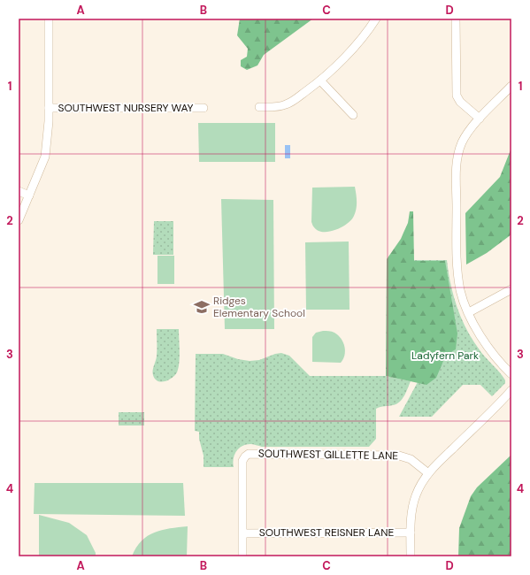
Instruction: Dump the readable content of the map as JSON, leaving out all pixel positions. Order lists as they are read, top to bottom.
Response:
{
  "streets": {
    "street": ["SOUTHWEST NURSERY WAY", "SOUTHWEST GILLETTE LANE", "SOUTHWEST REISNER LANE"]
  },
  "crossings": [
    ["SOUTHWEST GILLETTE LANE", "SOUTHWEST REISNER LANE"]
  ],
  "parks": ["Ladyfern Park"],
  "places": {
    "school or university": ["Ridges Elementary School"]
  },
  "grid": {
    "columns": [
      "A",
      "B",
      "C",
      "D"
    ],
    "rows": [
      "1",
      "2",
      "3",
      "4"
    ]
  }
}
